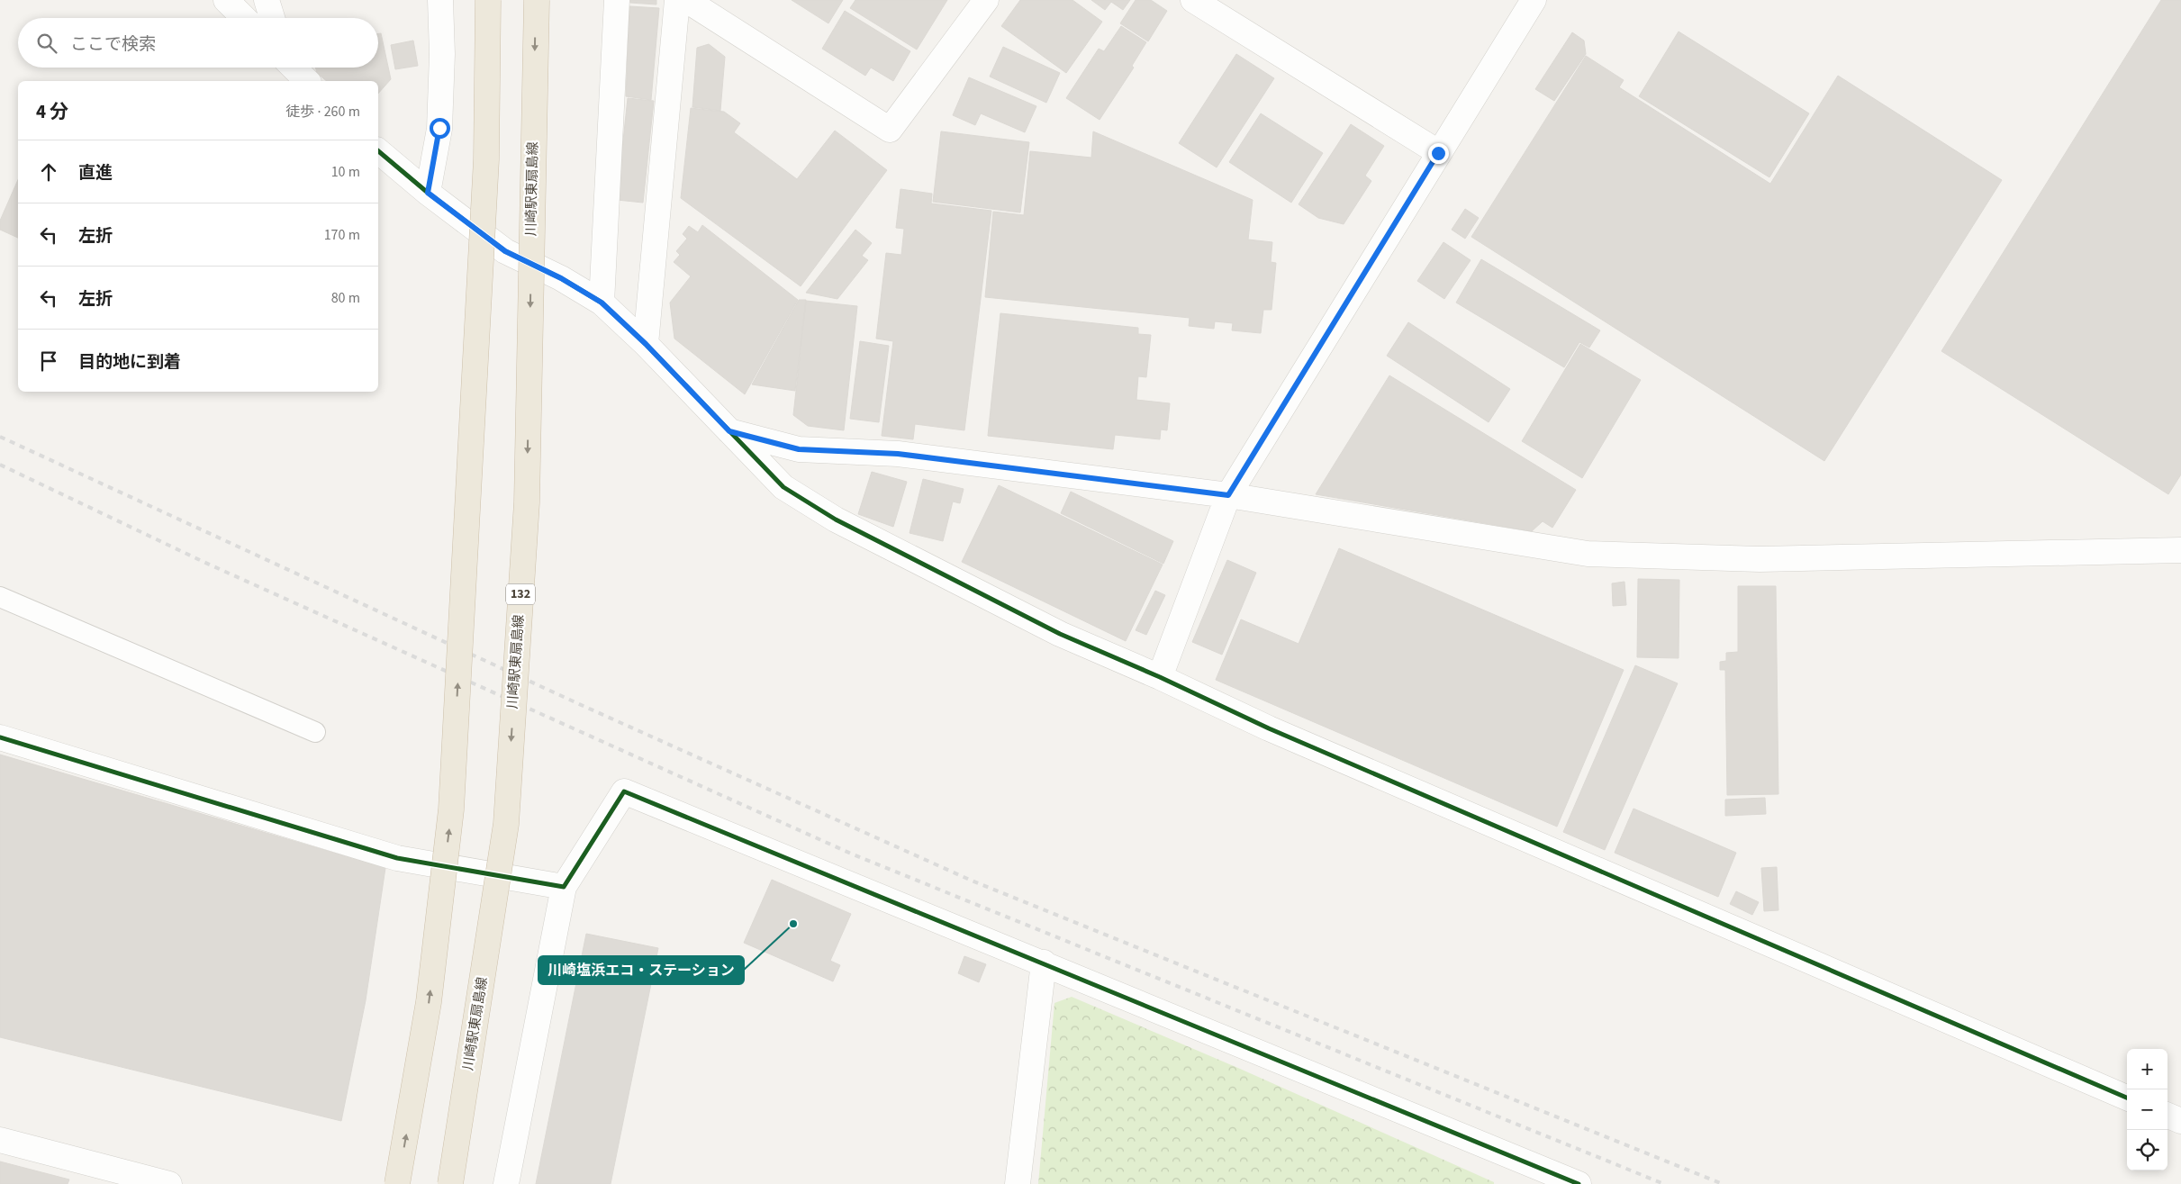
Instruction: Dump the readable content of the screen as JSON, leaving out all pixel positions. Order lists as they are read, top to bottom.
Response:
{
  "streets": {
    "highway": ["川崎駅東扇島線", "132"]
  },
  "places": ["川崎塩浜エコ・ステーション"],
  "page": {
    "search": "ここで検索",
    "heading": ["4 分", "徒歩 · 260 m"],
    "list": [
      ["直進", "10 m"],
      ["左折", "170 m"],
      ["左折", "80 m"],
      "目的地に到着"
    ],
    "map_buttons": ["+", "−"]
  }
}
